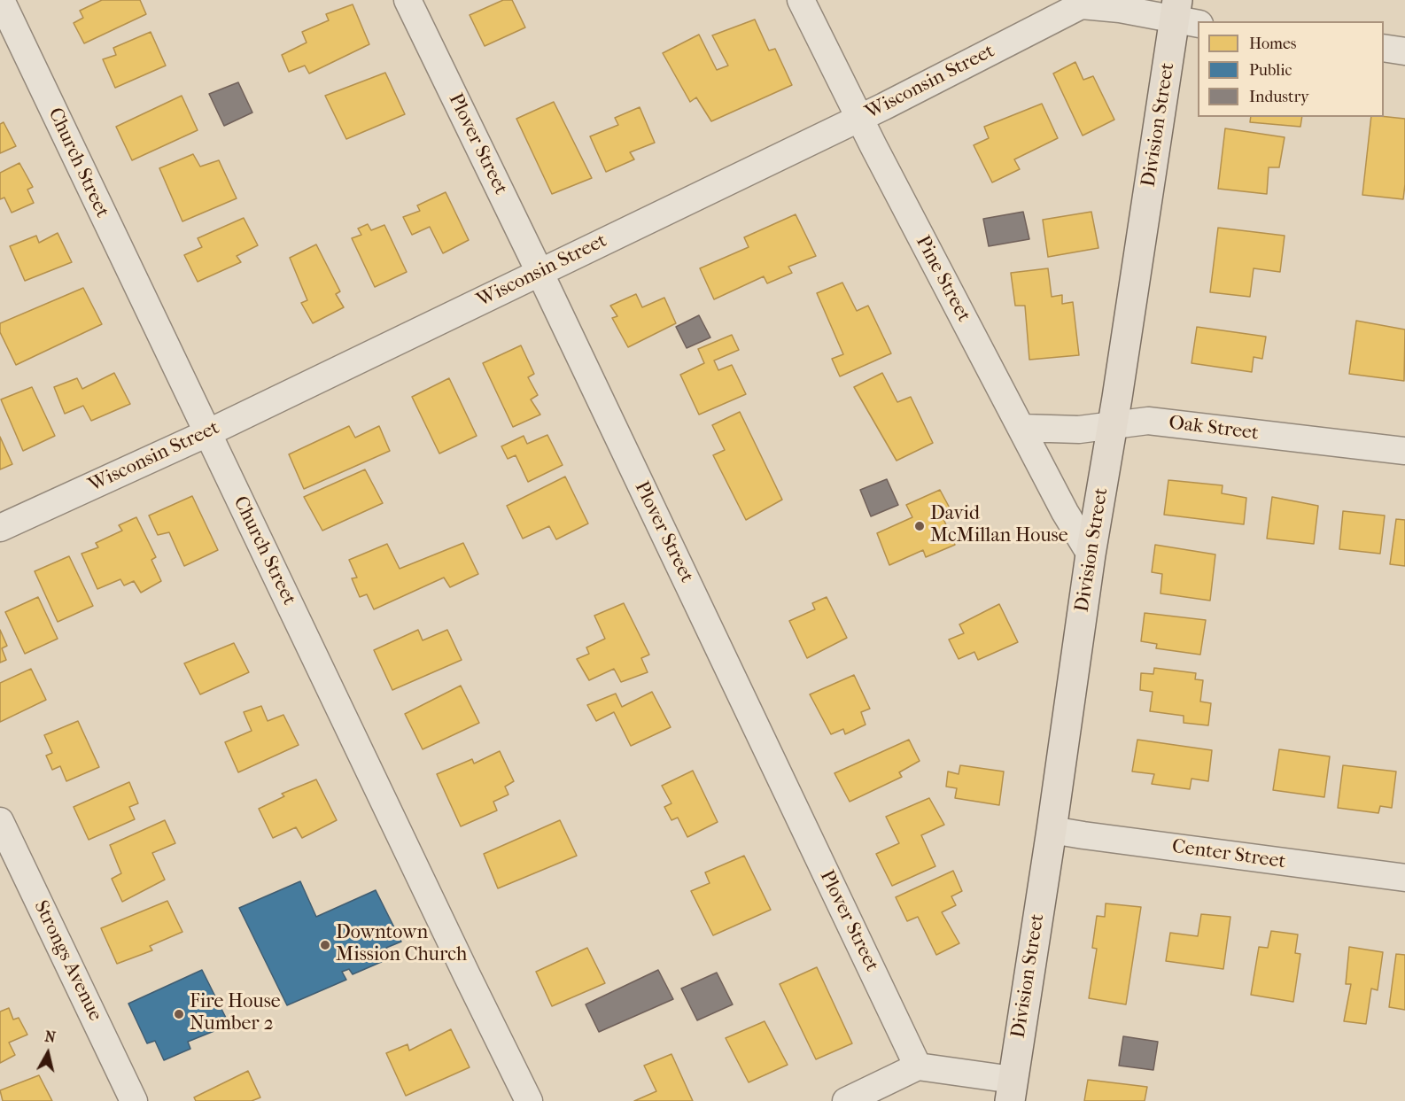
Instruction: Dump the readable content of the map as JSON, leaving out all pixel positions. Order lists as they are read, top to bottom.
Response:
{
  "streets": {
    "main road": ["Division Street"],
    "street": [
      "Wisconsin Street",
      "Plover Street",
      "Church Street",
      "Pine Street",
      "Oak Street",
      "Center Street",
      "Strongs Avenue"
    ]
  },
  "crossings": [
    ["Wisconsin Street", "Plover Street"],
    ["Wisconsin Street", "Church Street"],
    ["Wisconsin Street", "Pine Street"],
    ["Division Street", "Pine Street"],
    ["Division Street", "Oak Street"],
    ["Division Street", "Center Street"],
    ["Pine Street", "Oak Street"]
  ],
  "places": ["David McMillan House", "Downtown Mission Church", "Fire House Number 2"],
  "legend": ["Homes", "Public", "Industry"],
  "north": "top"
}
